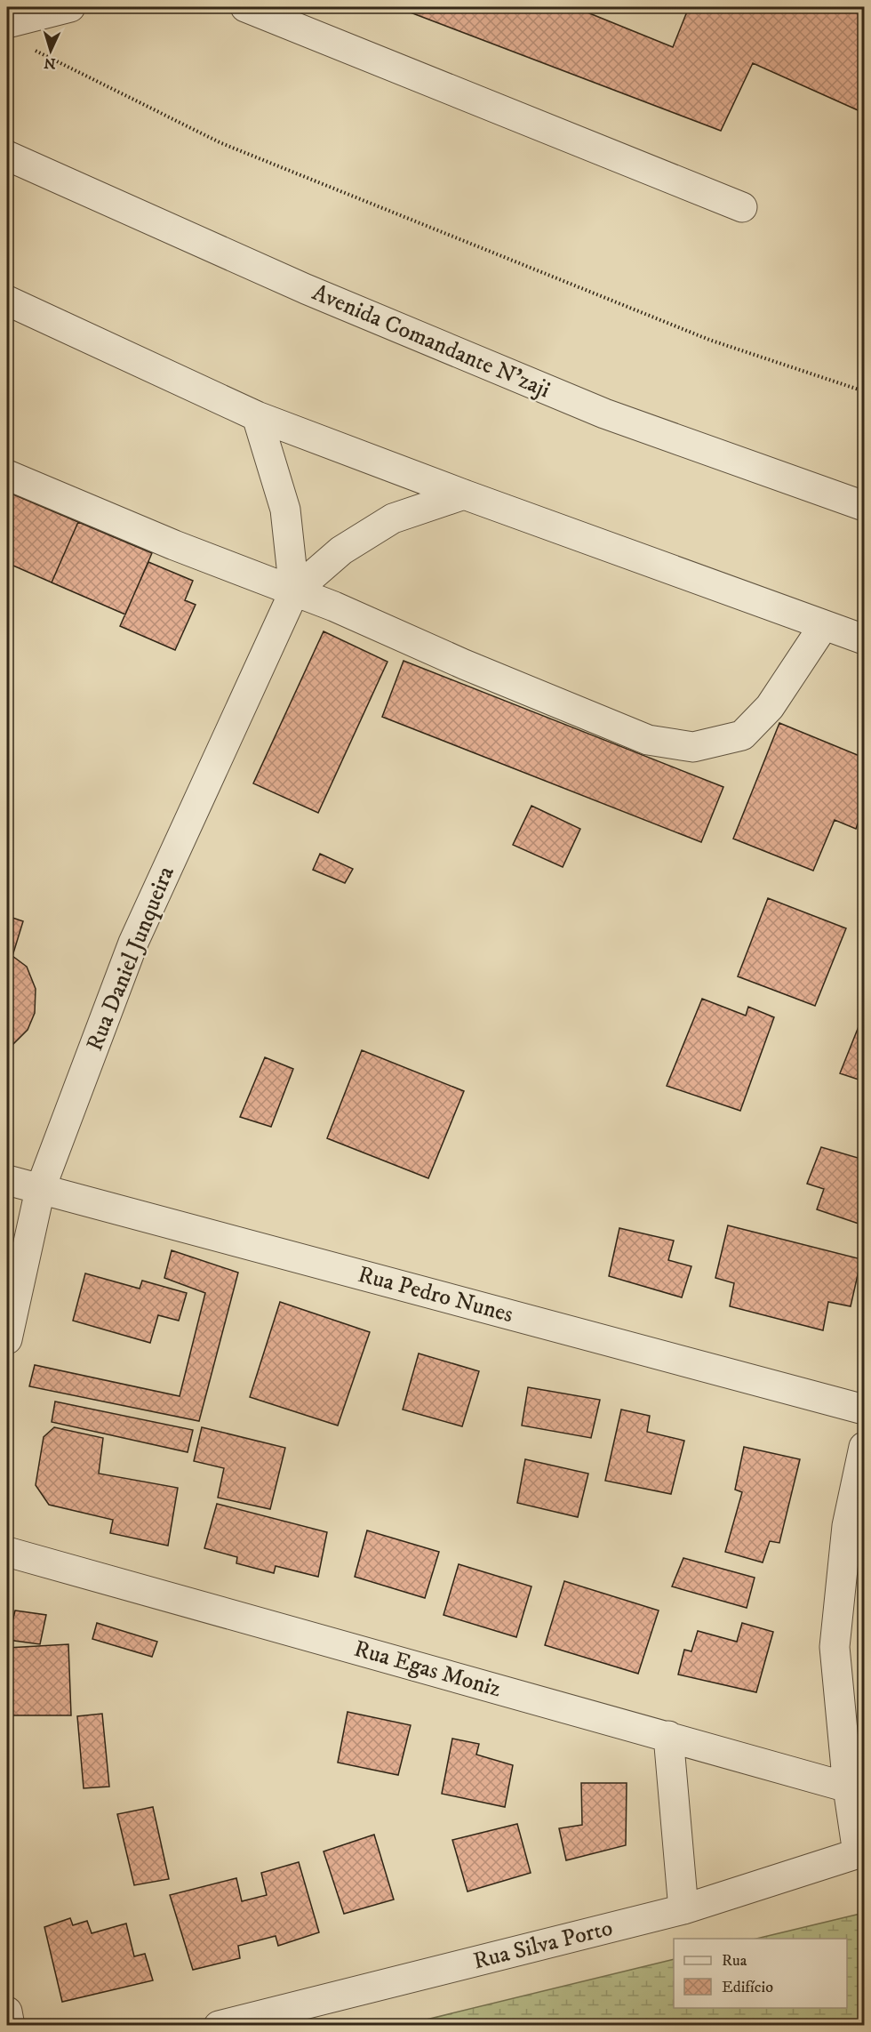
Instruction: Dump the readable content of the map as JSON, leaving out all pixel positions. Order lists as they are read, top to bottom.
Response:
{
  "streets": {
    "street": [
      "Avenida Comandante N'zaji",
      "Rua Daniel Junqueira",
      "Rua Pedro Nunes",
      "Rua Egas Moniz",
      "Rua Silva Porto"
    ]
  },
  "crossings": [
    ["Rua Daniel Junqueira", "Rua Pedro Nunes"]
  ],
  "legend": ["Rua", "Edifício"],
  "north": "bottom"
}
